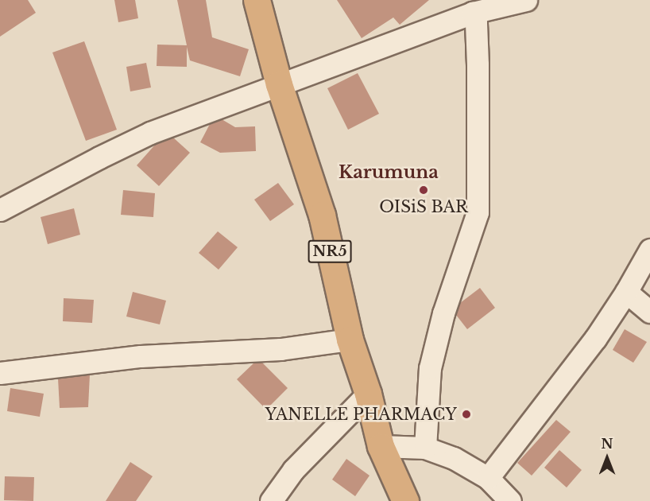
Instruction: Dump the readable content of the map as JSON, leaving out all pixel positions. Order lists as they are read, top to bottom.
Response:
{
  "streets": {
    "highway": ["NR5"]
  },
  "districts": ["Karumuna"],
  "places": ["OISiS BAR", "YANELLE PHARMACY"],
  "north": "top"
}
